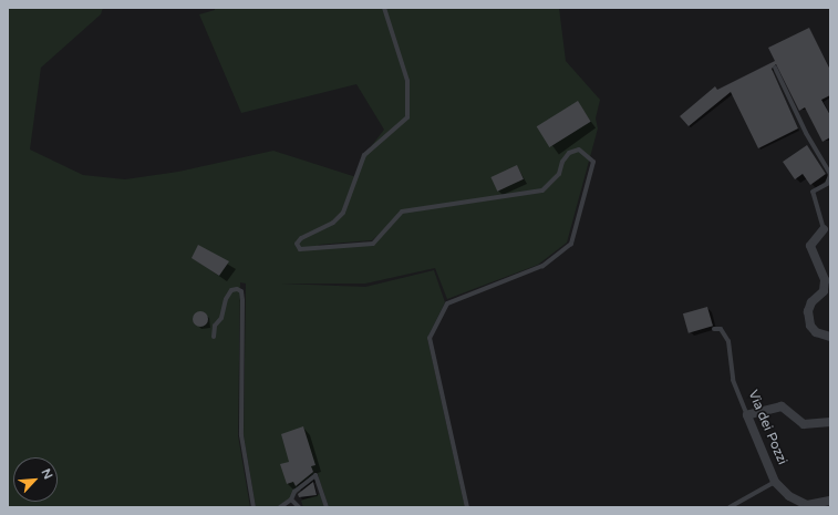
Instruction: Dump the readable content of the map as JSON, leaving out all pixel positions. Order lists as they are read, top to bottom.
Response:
{
  "streets": {
    "street": ["Via dei Pozzi"]
  },
  "north": "top right"
}
